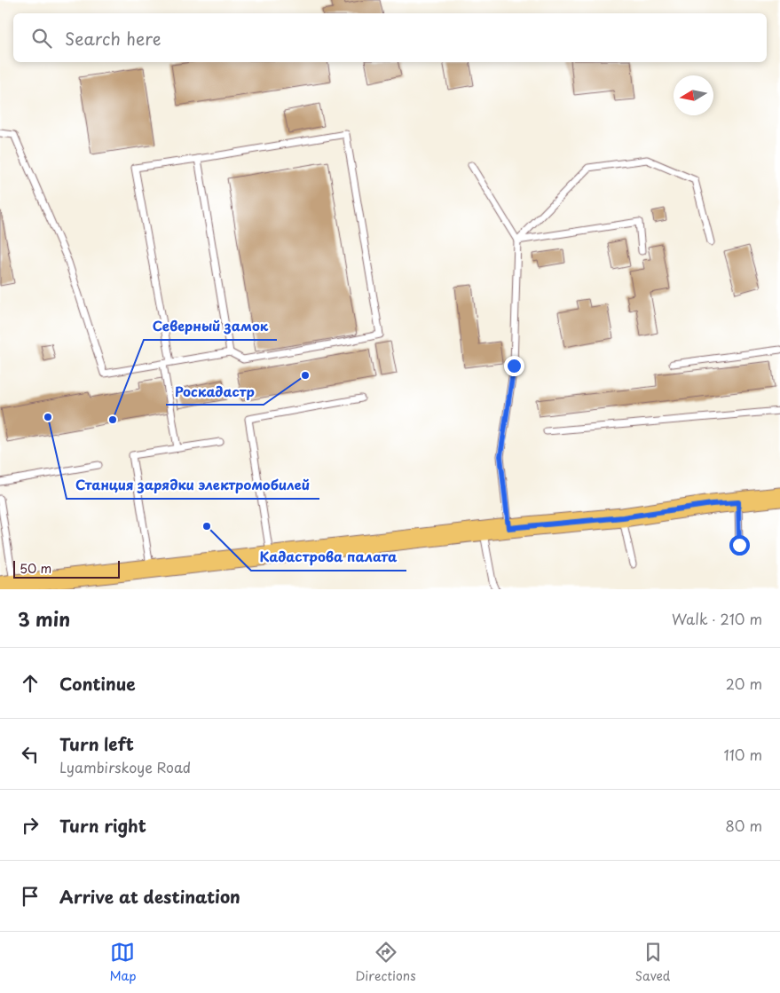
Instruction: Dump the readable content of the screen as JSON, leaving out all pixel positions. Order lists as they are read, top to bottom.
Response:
{
  "places": [
    "Роскадастр",
    "Станция зарядки электромобилей",
    "Северный замок",
    "Кадастрова палата"
  ],
  "scale_bar": "50 m",
  "north": "left",
  "page": {
    "search": "Search here",
    "scale": "50 m",
    "heading": ["3 min", "Walk · 210 m"],
    "list": [
      ["Continue", "20 m"],
      ["Turn left", "Lyambirskoye Road", "110 m"],
      ["Turn right", "80 m"],
      "Arrive at destination"
    ],
    "nav": ["Map", "Directions", "Saved"]
  }
}
